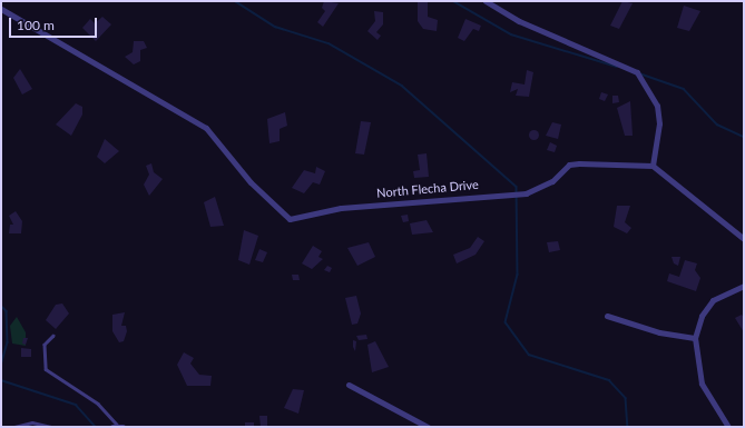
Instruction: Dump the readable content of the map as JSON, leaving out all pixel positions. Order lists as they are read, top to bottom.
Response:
{
  "streets": {
    "street": ["North Flecha Drive"]
  },
  "scale_bar": "100 m"
}
